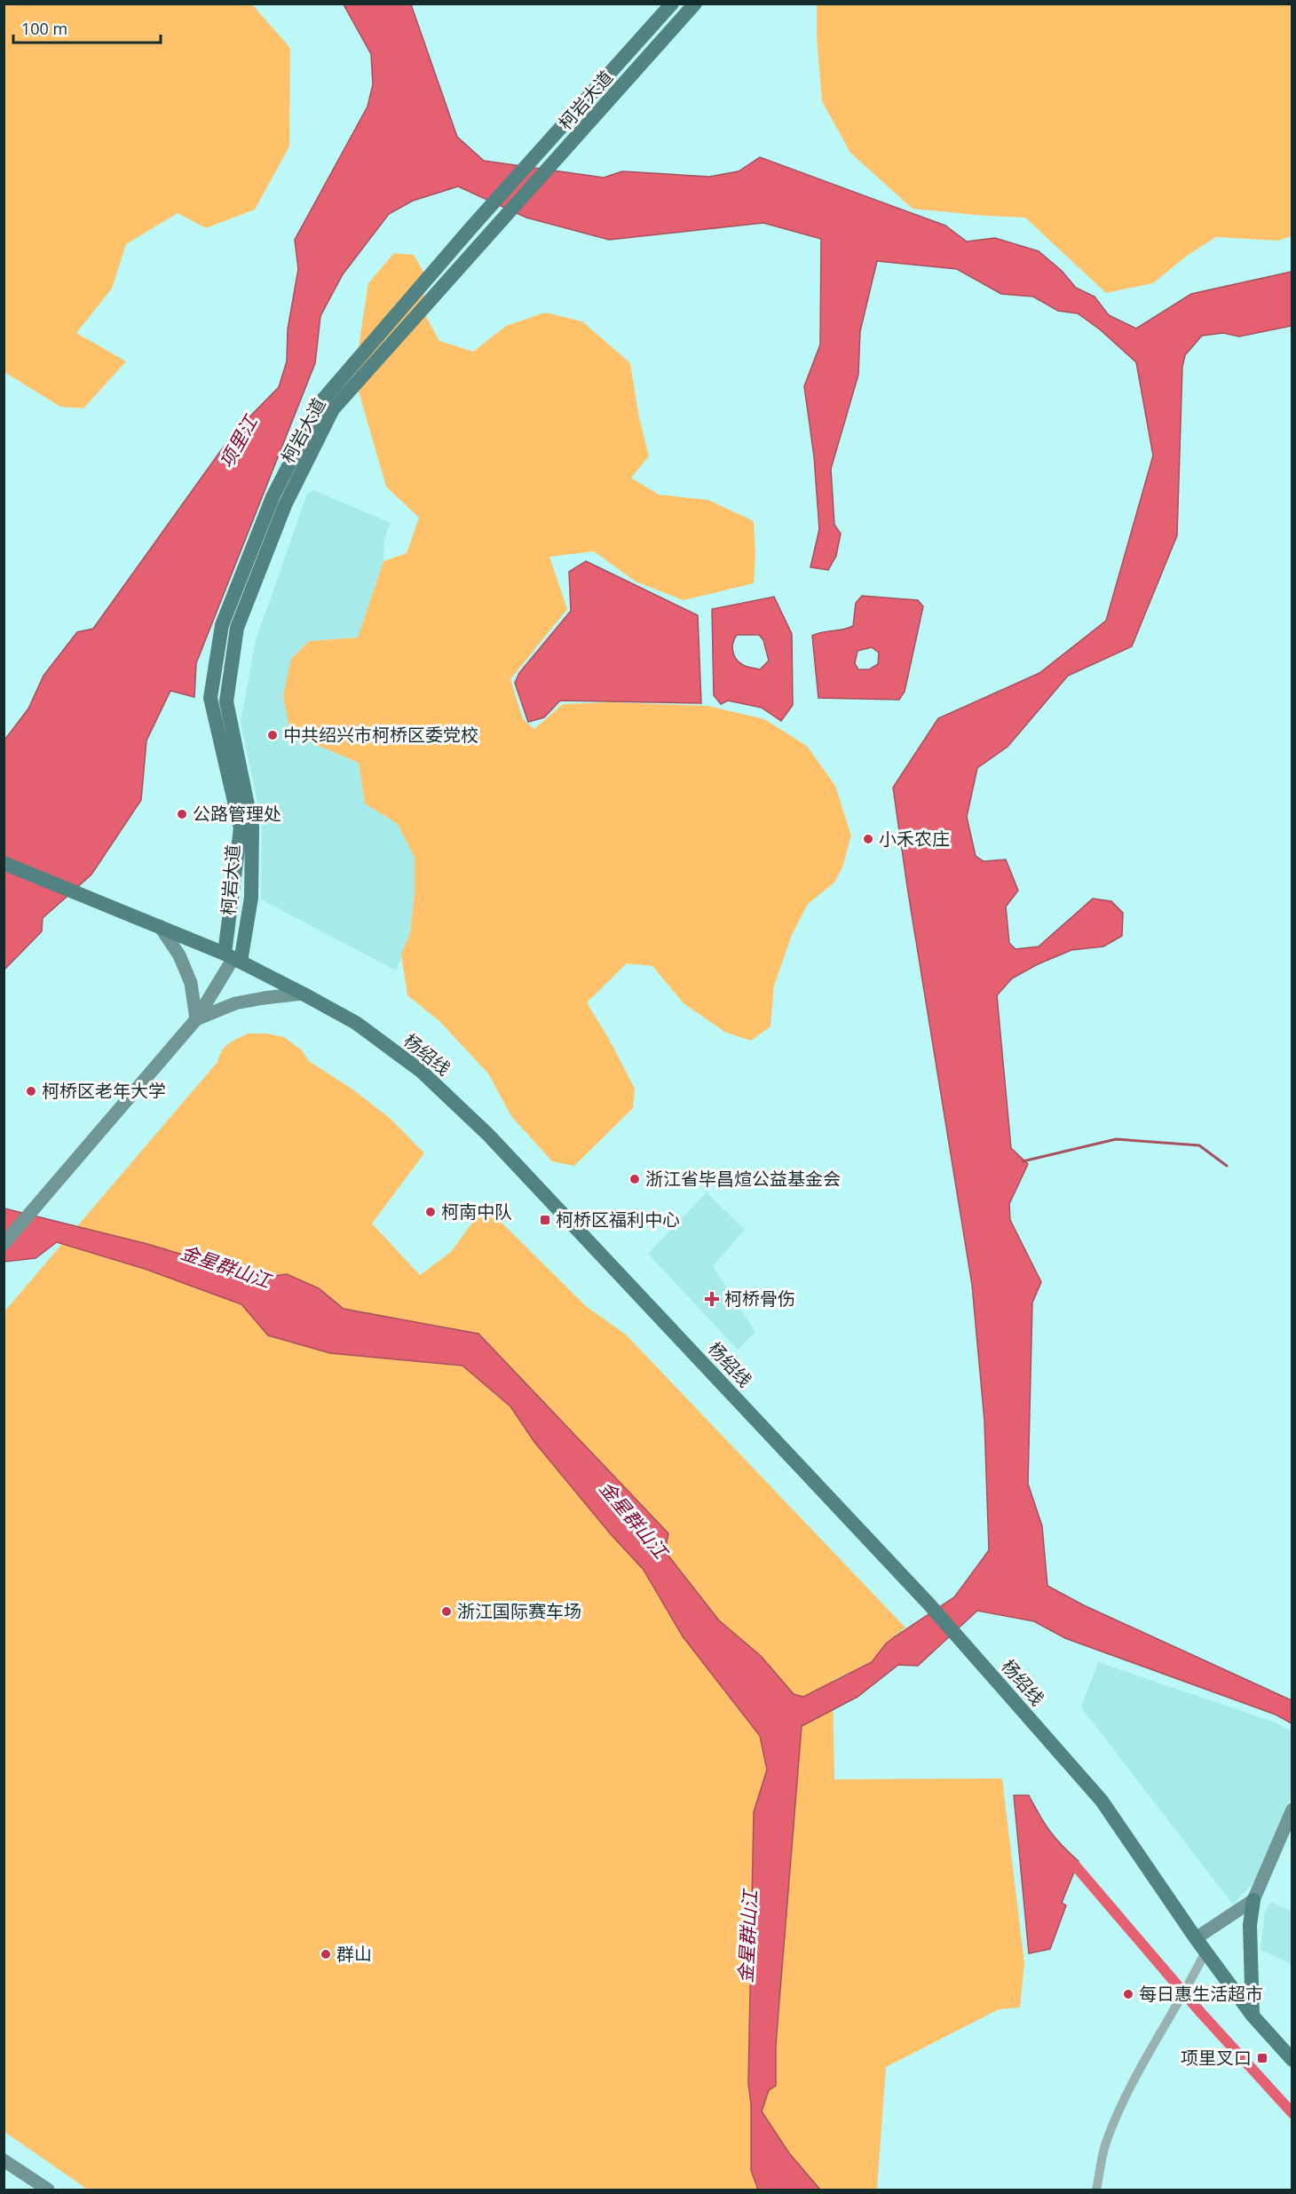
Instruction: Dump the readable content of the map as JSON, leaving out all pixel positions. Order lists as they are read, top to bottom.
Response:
{
  "streets": {
    "main road": ["柯岩大道", "杨绍线"]
  },
  "crossings": [
    ["柯岩大道", "杨绍线"]
  ],
  "water": ["项里江", "金星群山江"],
  "places": {
    "other": [
      "中共绍兴市柯桥区委党校",
      "公路管理处",
      "小禾农庄",
      "柯桥区老年大学",
      "浙江省毕昌煊公益基金会",
      "柯南中队",
      "浙江国际赛车场",
      "群山",
      "每日惠生活超市"
    ],
    "transit": ["柯桥区福利中心", "项里叉口"],
    "health": ["柯桥骨伤"]
  },
  "scale_bar": "100 m"
}
